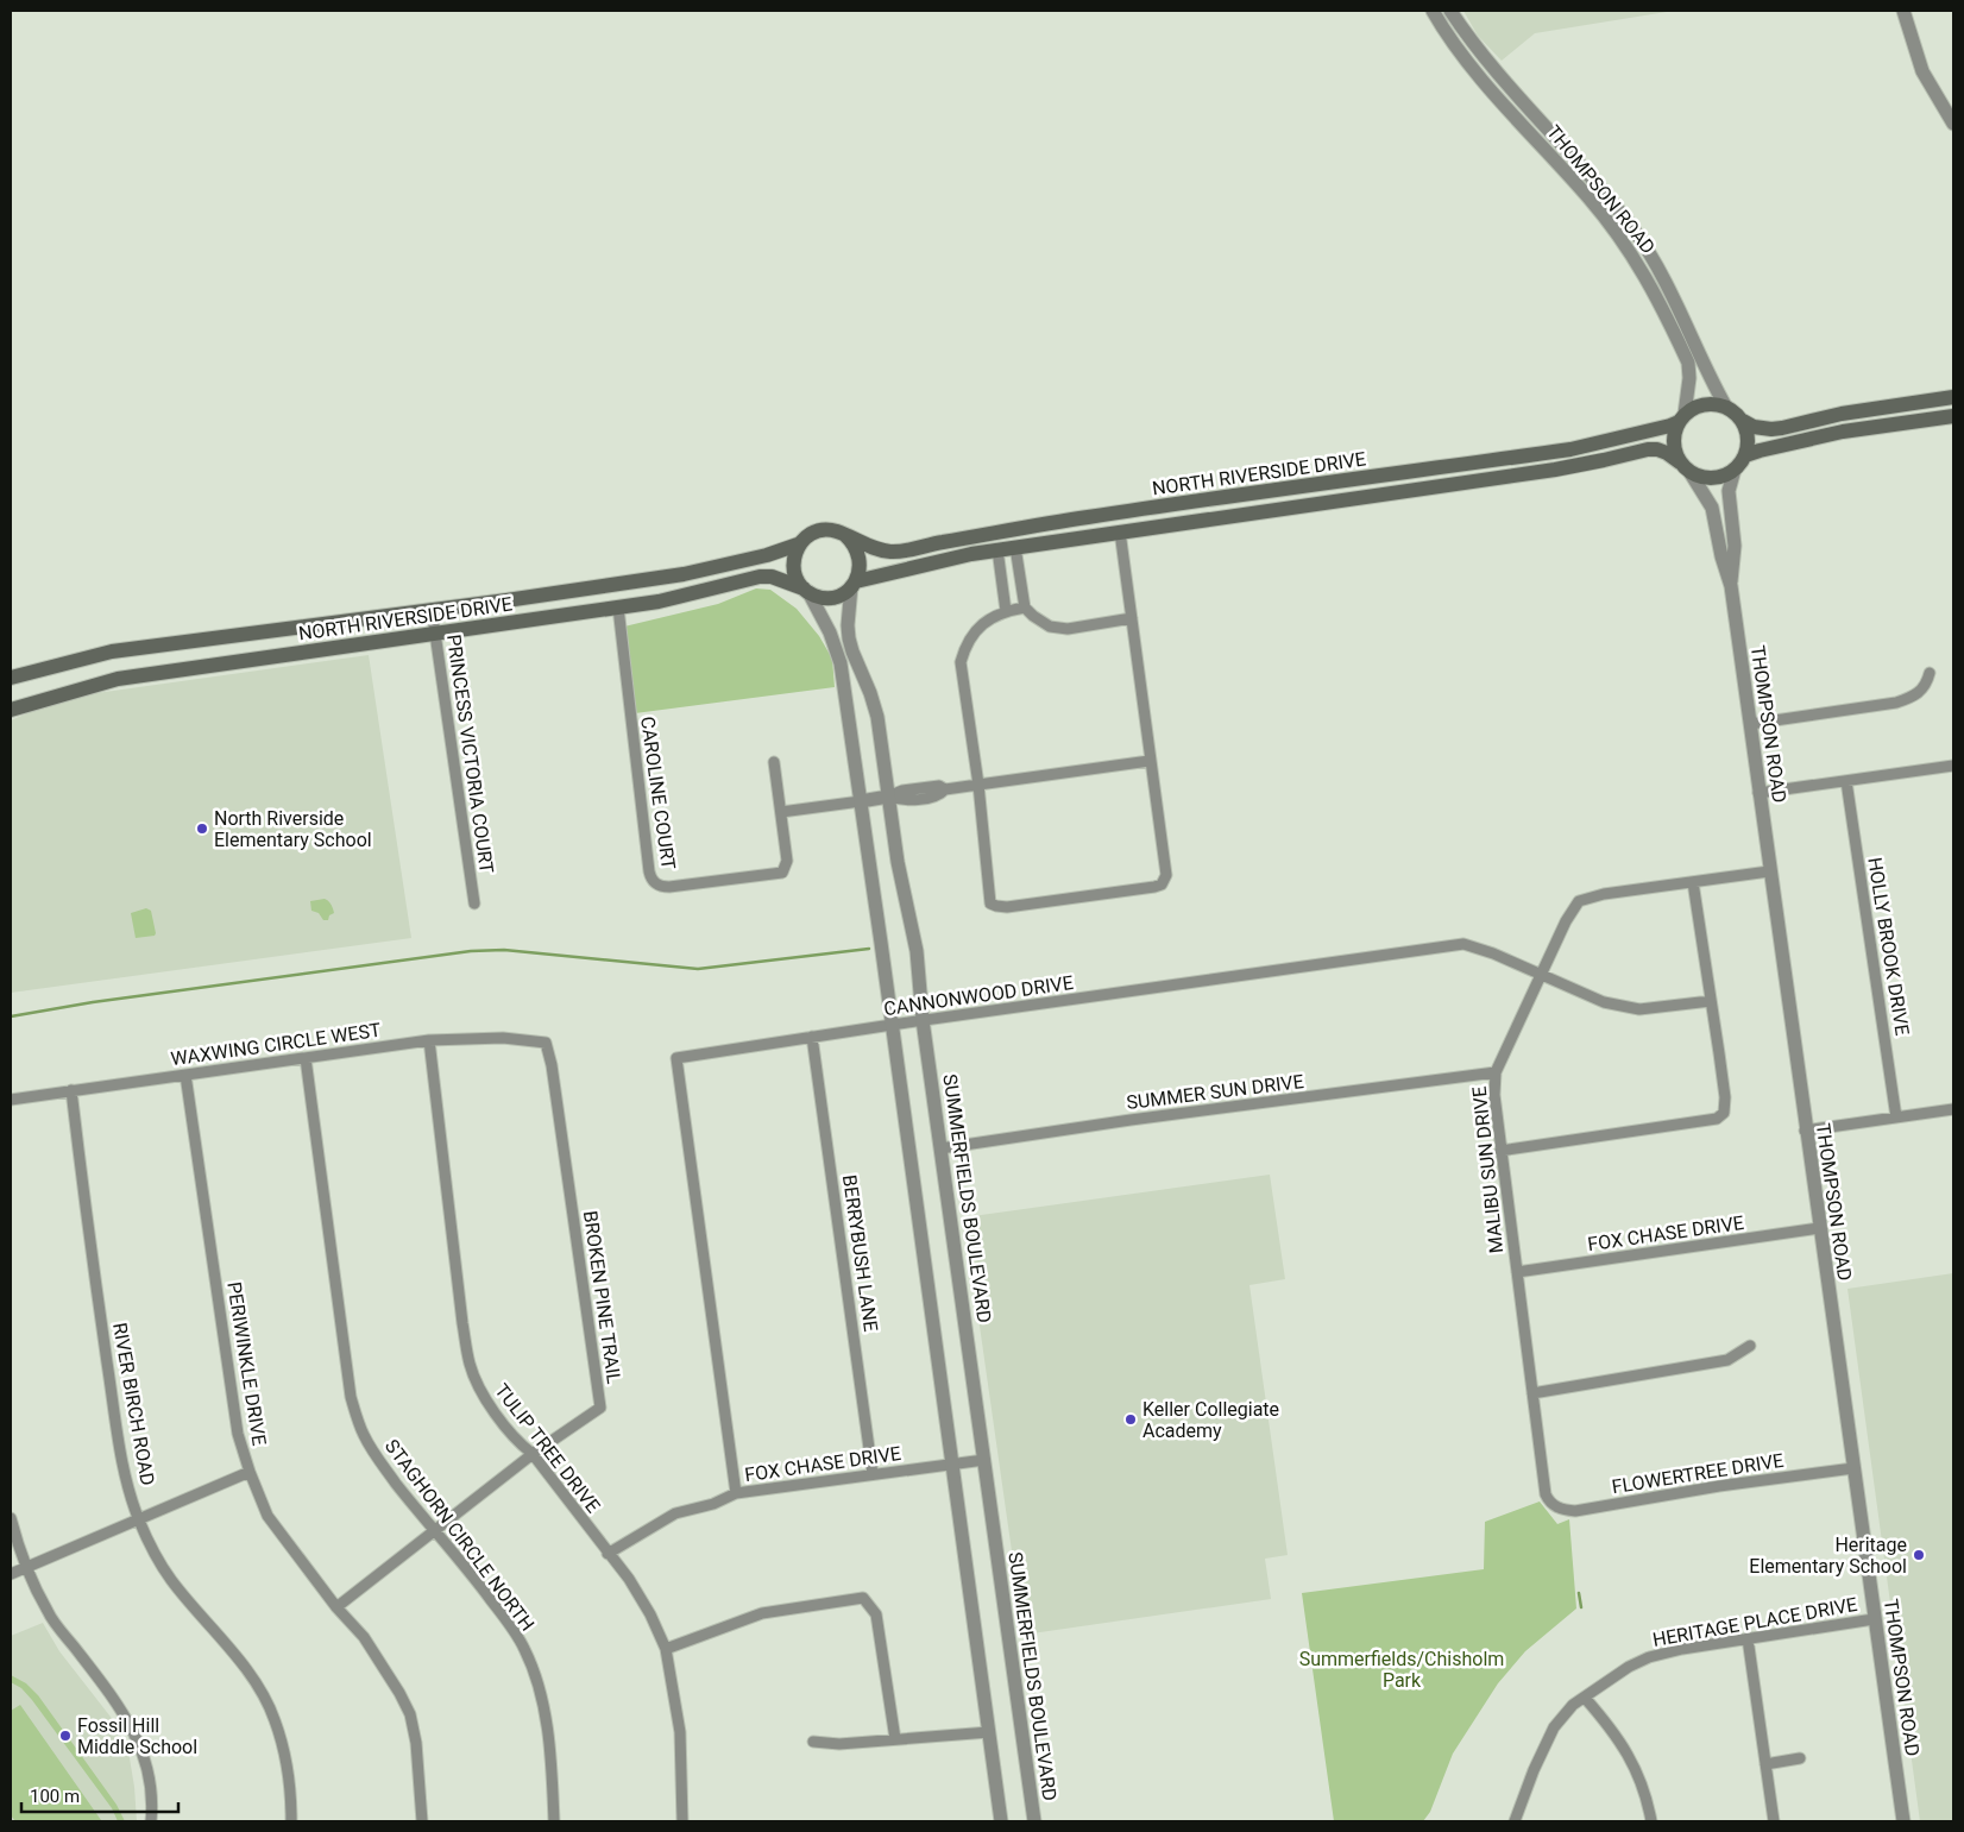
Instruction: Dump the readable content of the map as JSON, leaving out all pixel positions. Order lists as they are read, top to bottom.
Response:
{
  "streets": {
    "main road": ["NORTH RIVERSIDE DRIVE"],
    "street": [
      "THOMPSON ROAD",
      "PRINCESS VICTORIA COURT",
      "CAROLINE COURT",
      "HOLLY BROOK DRIVE",
      "CANNONWOOD DRIVE",
      "WAXWING CIRCLE WEST",
      "SUMMER SUN DRIVE",
      "MALIBU SUN DRIVE",
      "SUMMERFIELDS BOULEVARD",
      "FOX CHASE DRIVE",
      "BERRYBUSH LANE",
      "BROKEN PINE TRAIL",
      "PERIWINKLE DRIVE",
      "RIVER BIRCH ROAD",
      "TULIP TREE DRIVE",
      "FLOWERTREE DRIVE",
      "STAGHORN CIRCLE NORTH",
      "HERITAGE PLACE DRIVE"
    ]
  },
  "crossings": [
    ["THOMPSON ROAD", "NORTH RIVERSIDE DRIVE"],
    ["THOMPSON ROAD", "MALIBU SUN DRIVE"],
    ["THOMPSON ROAD", "FOX CHASE DRIVE"],
    ["THOMPSON ROAD", "FLOWERTREE DRIVE"],
    ["THOMPSON ROAD", "HERITAGE PLACE DRIVE"],
    ["NORTH RIVERSIDE DRIVE", "PRINCESS VICTORIA COURT"],
    ["NORTH RIVERSIDE DRIVE", "CAROLINE COURT"],
    ["NORTH RIVERSIDE DRIVE", "SUMMERFIELDS BOULEVARD"],
    ["CANNONWOOD DRIVE", "MALIBU SUN DRIVE"],
    ["CANNONWOOD DRIVE", "SUMMERFIELDS BOULEVARD"],
    ["CANNONWOOD DRIVE", "FOX CHASE DRIVE"],
    ["CANNONWOOD DRIVE", "BERRYBUSH LANE"],
    ["WAXWING CIRCLE WEST", "BROKEN PINE TRAIL"],
    ["WAXWING CIRCLE WEST", "PERIWINKLE DRIVE"],
    ["WAXWING CIRCLE WEST", "RIVER BIRCH ROAD"],
    ["WAXWING CIRCLE WEST", "TULIP TREE DRIVE"],
    ["WAXWING CIRCLE WEST", "STAGHORN CIRCLE NORTH"],
    ["SUMMER SUN DRIVE", "MALIBU SUN DRIVE"],
    ["SUMMER SUN DRIVE", "SUMMERFIELDS BOULEVARD"],
    ["MALIBU SUN DRIVE", "FOX CHASE DRIVE"],
    ["MALIBU SUN DRIVE", "FLOWERTREE DRIVE"],
    ["SUMMERFIELDS BOULEVARD", "FOX CHASE DRIVE"],
    ["FOX CHASE DRIVE", "BERRYBUSH LANE"],
    ["FOX CHASE DRIVE", "TULIP TREE DRIVE"],
    ["BROKEN PINE TRAIL", "PERIWINKLE DRIVE"],
    ["BROKEN PINE TRAIL", "TULIP TREE DRIVE"],
    ["BROKEN PINE TRAIL", "STAGHORN CIRCLE NORTH"]
  ],
  "parks": ["Summerfields/Chisholm Park"],
  "places": [
    "North Riverside Elementary School",
    "Keller Collegiate Academy",
    "Heritage Elementary School",
    "Fossil Hill Middle School"
  ],
  "scale_bar": "100 m"
}
